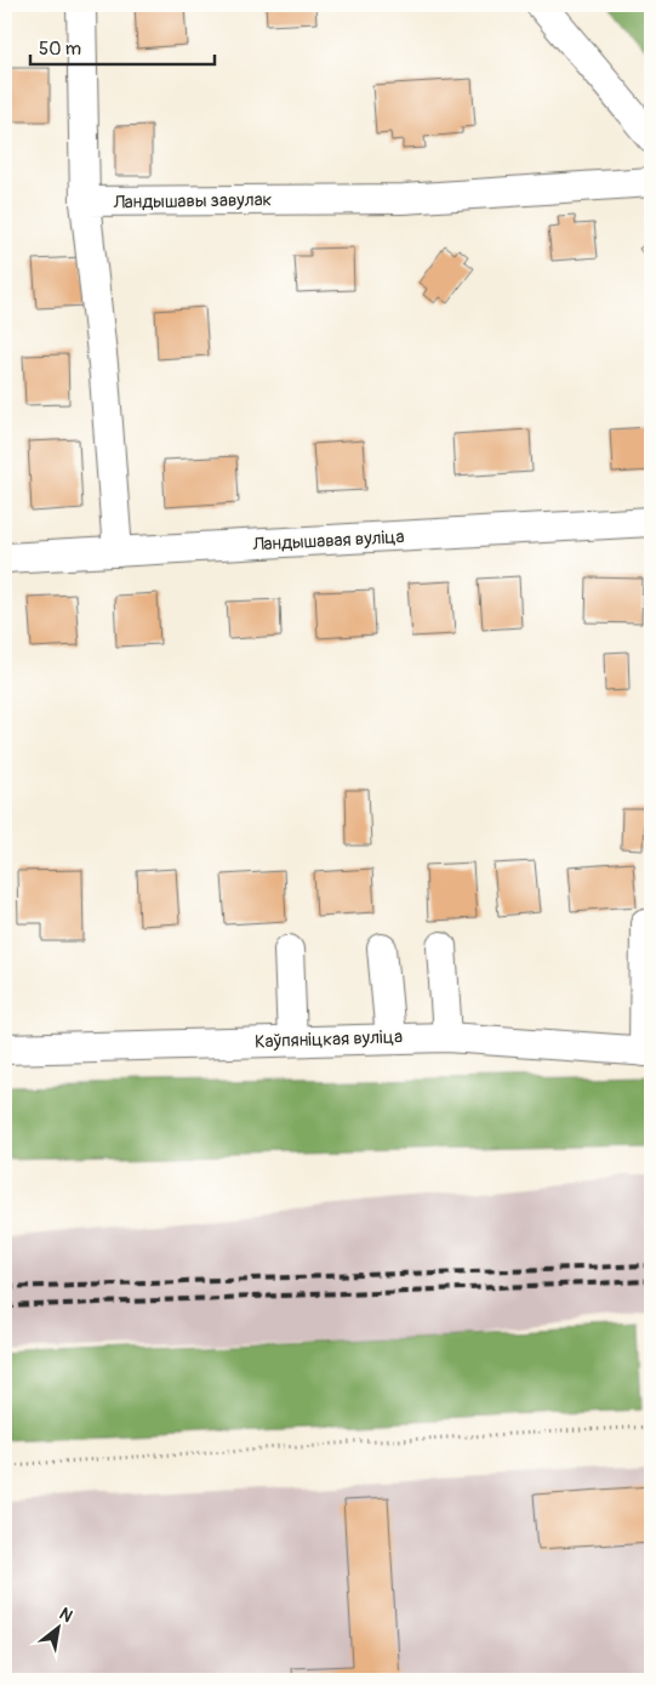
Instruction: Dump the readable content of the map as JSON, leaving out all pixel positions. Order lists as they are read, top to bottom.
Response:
{
  "streets": {
    "street": ["Ландышавы завулак", "Ландышавая вуліца", "Каўпяніцкая вуліца"]
  },
  "scale_bar": "50 m",
  "north": "top right"
}
